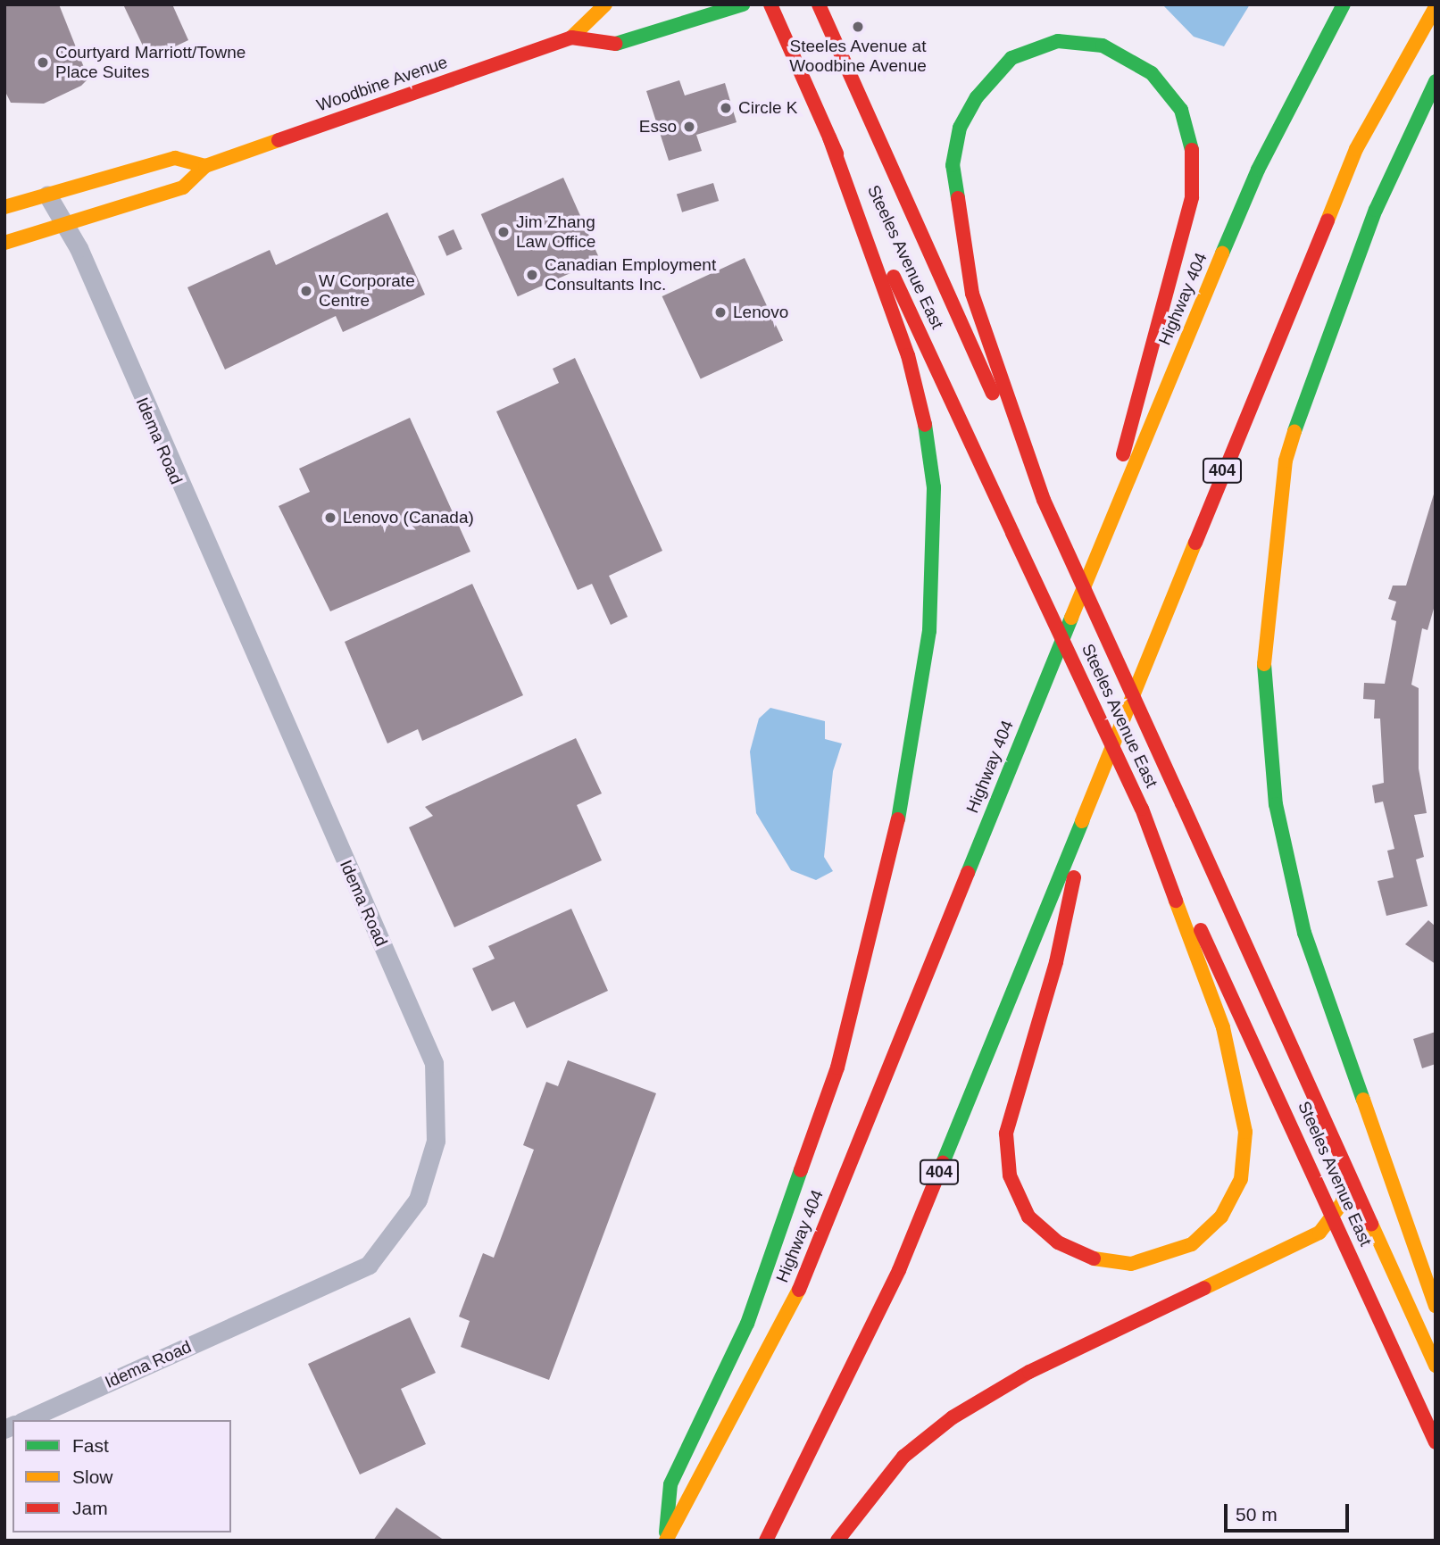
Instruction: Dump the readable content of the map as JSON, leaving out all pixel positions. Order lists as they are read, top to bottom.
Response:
{
  "streets": {
    "main road": [
      "Woodbine Avenue",
      "Steeles Avenue East",
      "Highway 404",
      "404"
    ],
    "street": ["Idema Road"]
  },
  "crossings": [
    ["Woodbine Avenue", "Idema Road"]
  ],
  "places": [
    "Steeles Avenue at Woodbine Avenue",
    "Courtyard Marriott/Towne Place Suites",
    "Circle K",
    "Esso",
    "Jim Zhang Law Office",
    "Canadian Employment Consultants Inc.",
    "W Corporate Centre",
    "Lenovo",
    "Lenovo (Canada)"
  ],
  "legend": ["Fast", "Slow", "Jam"],
  "scale_bar": "50 m"
}
